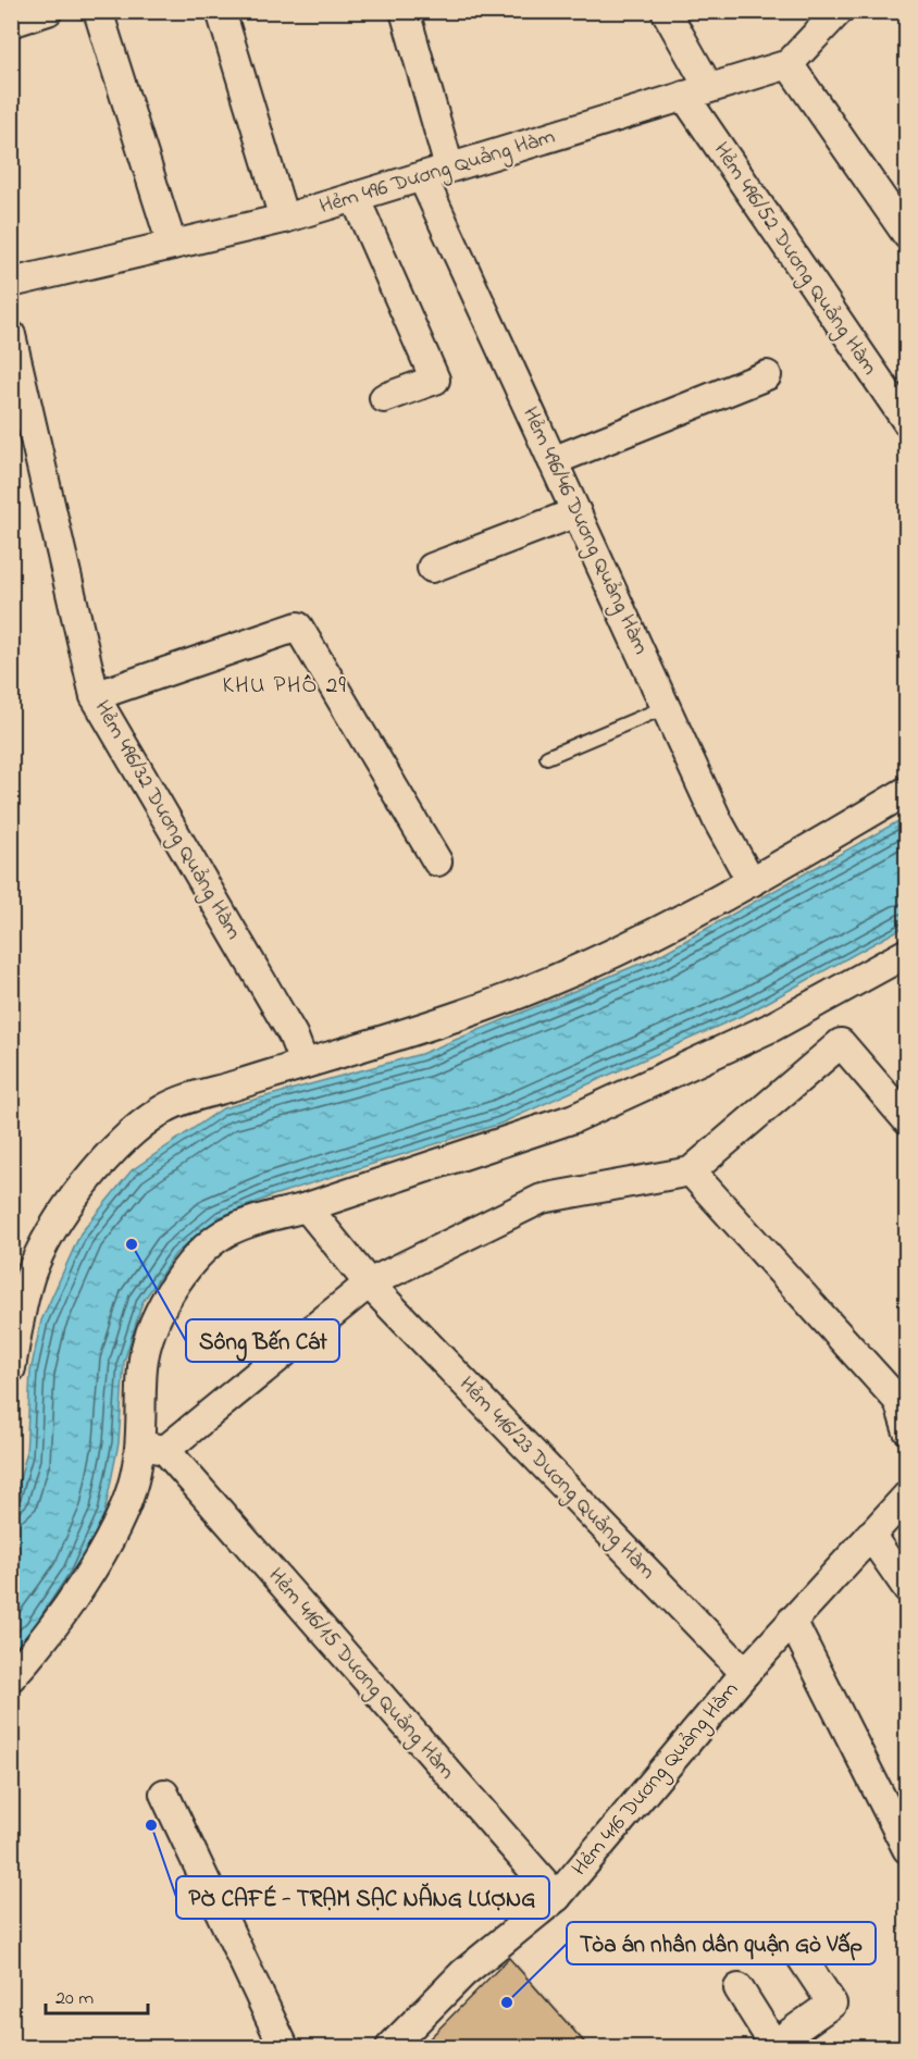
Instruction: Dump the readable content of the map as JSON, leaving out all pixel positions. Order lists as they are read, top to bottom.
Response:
{
  "streets": {
    "street": [
      "Hẻm 496 Dương Quảng Hàm",
      "Hẻm 496/52 Dương Quảng Hàm",
      "Hẻm 496/46 Dương Quảng Hàm",
      "Hẻm 496/32 Dương Quảng Hàm",
      "Hẻm 416/23 Dương Quảng Hàm",
      "Hẻm 416/15 Dương Quảng Hàm",
      "Hẻm 416 Dương Quảng Hàm"
    ]
  },
  "crossings": [
    ["Hẻm 496 Dương Quảng Hàm", "Hẻm 496/52 Dương Quảng Hàm"],
    ["Hẻm 496 Dương Quảng Hàm", "Hẻm 496/46 Dương Quảng Hàm"],
    ["Hẻm 416/23 Dương Quảng Hàm", "Hẻm 416 Dương Quảng Hàm"],
    ["Hẻm 416/15 Dương Quảng Hàm", "Hẻm 416 Dương Quảng Hàm"]
  ],
  "districts": ["KHU PHỐ 29"],
  "places": ["Sông Bến Cát", "PỜ CAFÉ - TRẠM SẠC NĂNG LƯỢNG", "Tòa án nhân dân quận Gò Vấp"],
  "scale_bar": "20 m"
}
